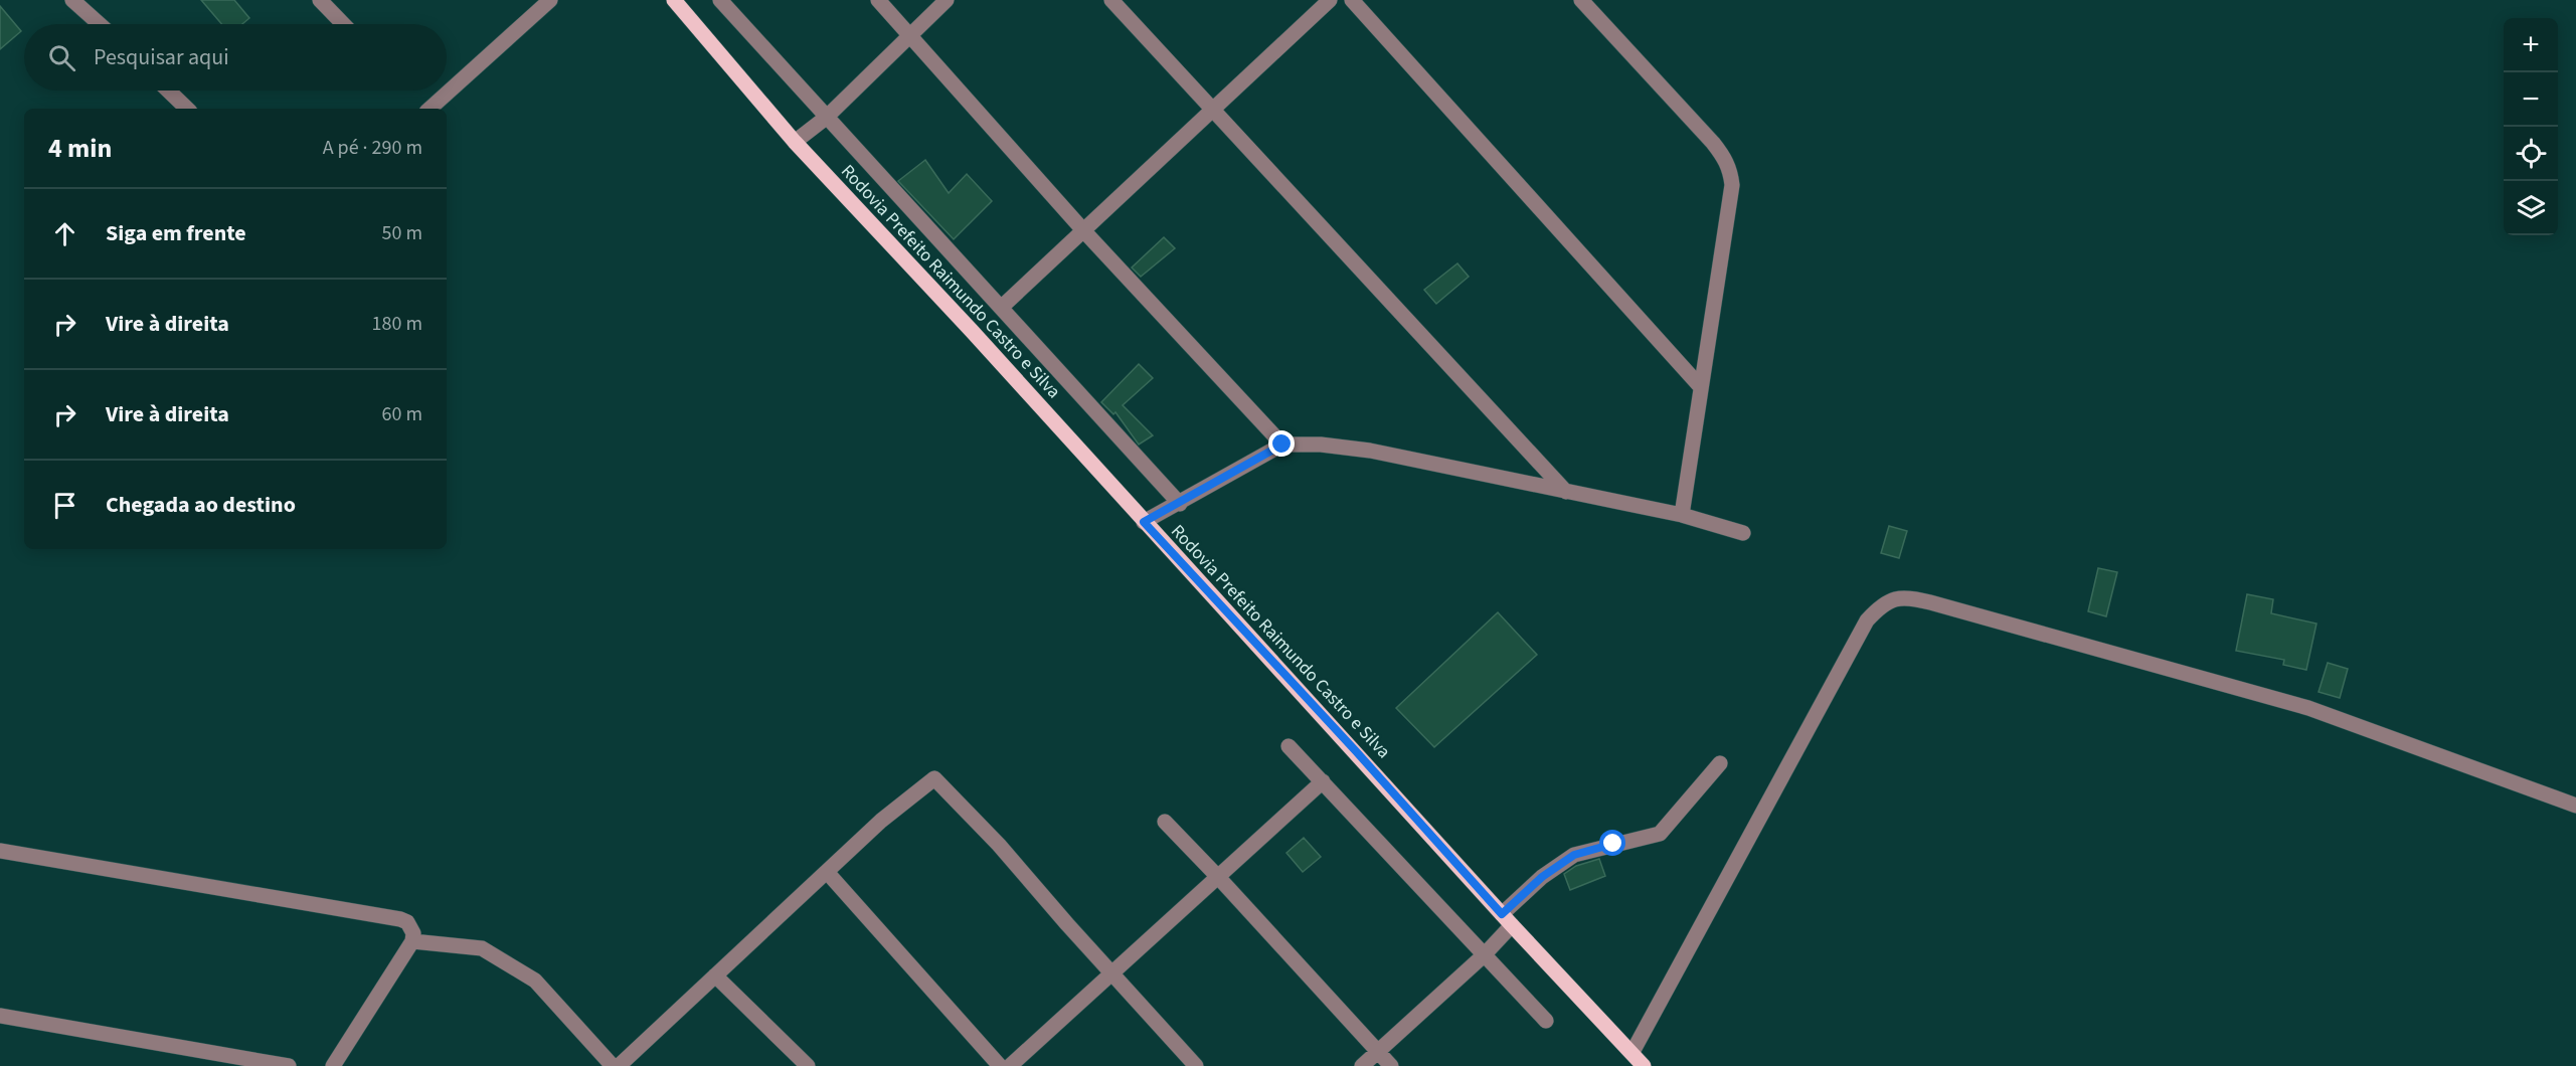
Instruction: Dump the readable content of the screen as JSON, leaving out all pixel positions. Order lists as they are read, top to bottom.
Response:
{
  "streets": {
    "main road": ["Rodovia Prefeito Raimundo Castro e Silva"]
  },
  "page": {
    "map_buttons": ["+", "−"],
    "search": "Pesquisar aqui",
    "heading": ["4 min", "A pé · 290 m"],
    "list": [
      ["Siga em frente", "50 m"],
      ["Vire à direita", "180 m"],
      ["Vire à direita", "60 m"],
      "Chegada ao destino"
    ]
  }
}
